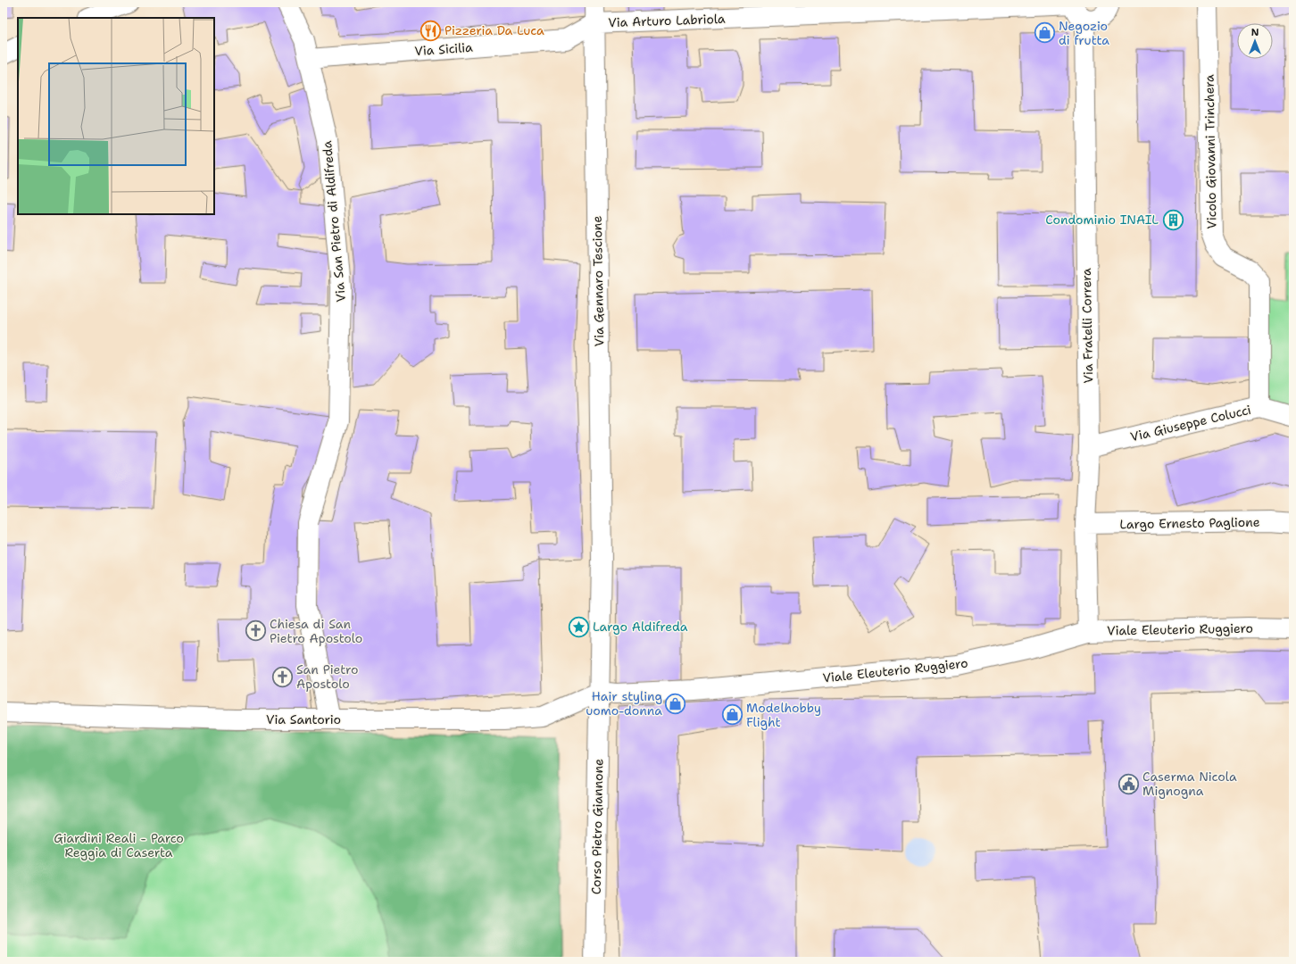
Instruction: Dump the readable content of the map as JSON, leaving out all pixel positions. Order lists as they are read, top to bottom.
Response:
{
  "streets": {
    "street": [
      "Via Arturo Labriola",
      "Via Sicilia",
      "Vicolo Giovanni Trinchera",
      "Via San Pietro di Aldifreda",
      "Via Gennaro Tescione",
      "Via Fratelli Correra",
      "Via Giuseppe Colucci",
      "Largo Ernesto Paglione",
      "Viale Eleuterio Ruggiero",
      "Via Santorio",
      "Corso Pietro Giannone"
    ]
  },
  "crossings": [
    ["Via Arturo Labriola", "Via Sicilia"],
    ["Via Arturo Labriola", "Via Gennaro Tescione"],
    ["Via Arturo Labriola", "Via Fratelli Correra"],
    ["Via Sicilia", "Via San Pietro di Aldifreda"],
    ["Via Sicilia", "Via Gennaro Tescione"],
    ["Vicolo Giovanni Trinchera", "Via Giuseppe Colucci"],
    ["Via San Pietro di Aldifreda", "Via Santorio"],
    ["Via Gennaro Tescione", "Viale Eleuterio Ruggiero"],
    ["Via Gennaro Tescione", "Via Santorio"],
    ["Via Gennaro Tescione", "Corso Pietro Giannone"],
    ["Via Fratelli Correra", "Via Giuseppe Colucci"],
    ["Via Fratelli Correra", "Largo Ernesto Paglione"],
    ["Via Fratelli Correra", "Viale Eleuterio Ruggiero"],
    ["Viale Eleuterio Ruggiero", "Via Santorio"],
    ["Viale Eleuterio Ruggiero", "Corso Pietro Giannone"],
    ["Via Santorio", "Corso Pietro Giannone"]
  ],
  "parks": ["Giardini Reali - Parco Reggia di Caserta"],
  "places": {
    "restaurant": ["Pizzeria Da Luca"],
    "shop": ["Negozio di frutta", "Hair styling uomo-donna", "Modelhobby Flight"],
    "building": ["Condominio INAIL"],
    "place": ["Largo Aldifreda"],
    "church": ["Chiesa di San Pietro Apostolo", "San Pietro Apostolo"],
    "public building": ["Caserma Nicola Mignogna"]
  },
  "north": "top"
}
